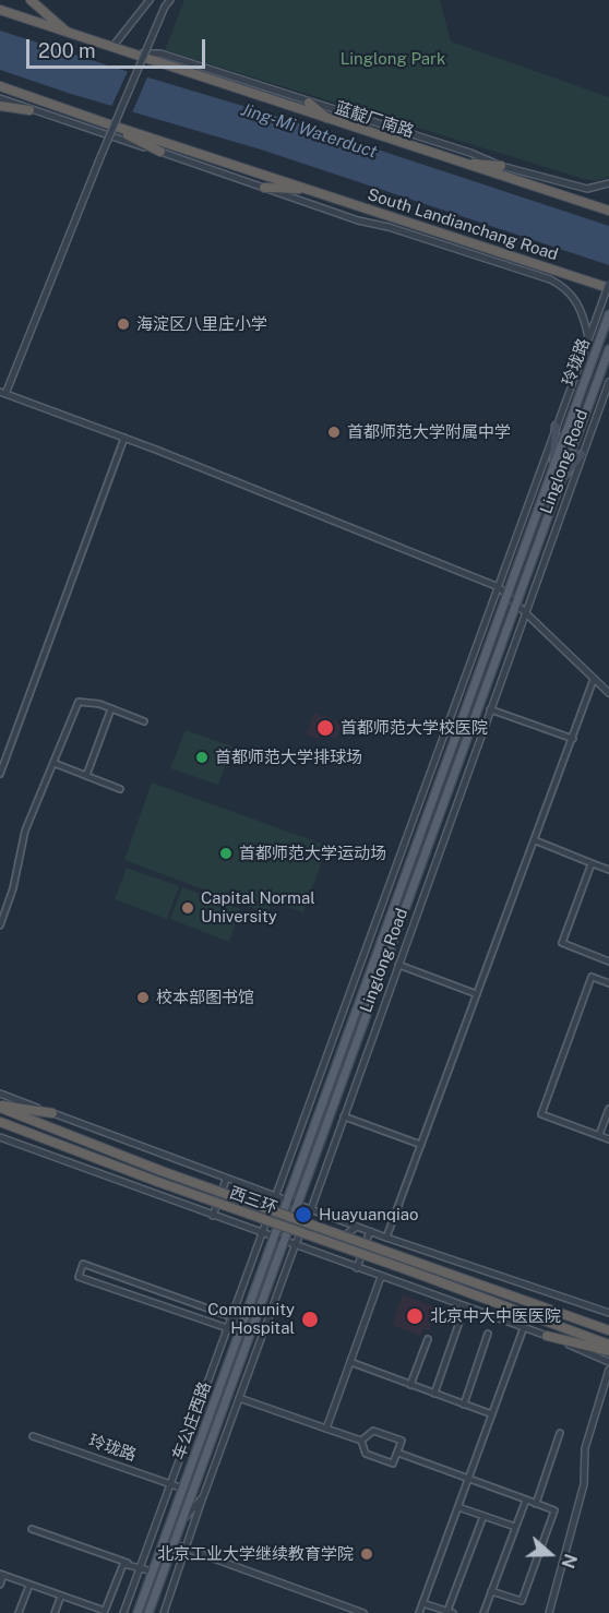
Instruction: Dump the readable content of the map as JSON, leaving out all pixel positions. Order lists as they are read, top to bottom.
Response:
{
  "streets": {
    "highway": ["蓝靛厂南路", "South Landianchang Road", "西三环"],
    "main road": ["玲珑路", "Linglong Road", "车公庄西路"]
  },
  "crossings": [
    ["South Landianchang Road", "玲珑路"],
    ["玲珑路", "Linglong Road"],
    ["玲珑路", "车公庄西路"],
    ["Linglong Road", "车公庄西路"]
  ],
  "water": ["Jing-Mi Waterduct"],
  "parks": ["Linglong Park"],
  "places": [
    "海淀区八里庄小学",
    "首都师范大学附属中学",
    "首都师范大学校医院",
    "首都师范大学排球场",
    "首都师范大学运动场",
    "Capital Normal University",
    "校本部图书馆",
    "Huayuanqiao",
    "北京中大中医医院",
    "Community Hospital",
    "北京工业大学继续教育学院"
  ],
  "scale_bar": "200 m",
  "north": "right"
}
